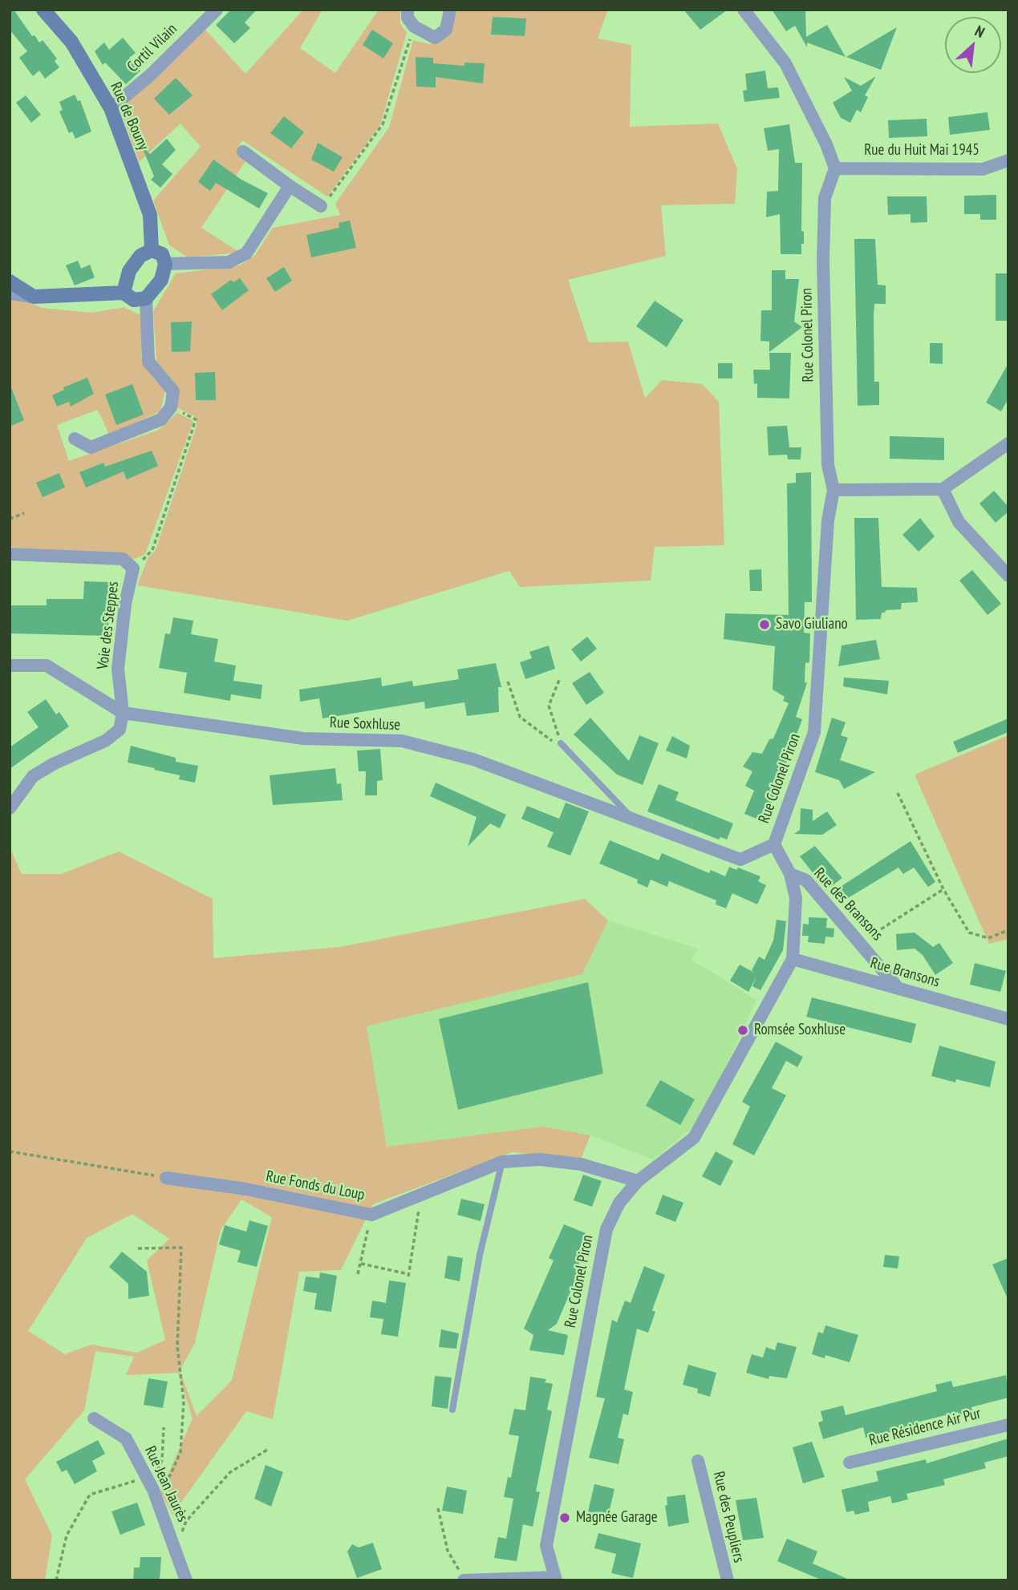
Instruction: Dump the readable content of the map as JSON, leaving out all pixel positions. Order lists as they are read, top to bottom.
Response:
{
  "streets": {
    "street": [
      "Cortil Vilain",
      "Rue de Bouny",
      "Rue du Huit Mai 1945",
      "Rue Colonel Piron",
      "Voie des Steppes",
      "Rue Soxhluse",
      "Rue des Bransons",
      "Rue Bransons",
      "Rue Fonds du Loup",
      "Rue Résidence Air Pur",
      "Rue Jean Jaurès",
      "Rue des Peupliers"
    ]
  },
  "crossings": [
    ["Cortil Vilain", "Rue de Bouny"],
    ["Rue du Huit Mai 1945", "Rue Colonel Piron"],
    ["Rue Colonel Piron", "Rue Soxhluse"],
    ["Rue Colonel Piron", "Rue des Bransons"],
    ["Rue Colonel Piron", "Rue Bransons"],
    ["Rue Colonel Piron", "Rue Fonds du Loup"],
    ["Voie des Steppes", "Rue Soxhluse"],
    ["Rue des Bransons", "Rue Bransons"]
  ],
  "places": ["Savo Giuliano", "Romsée Soxhluse", "Magnée Garage"],
  "north": "top right"
}
